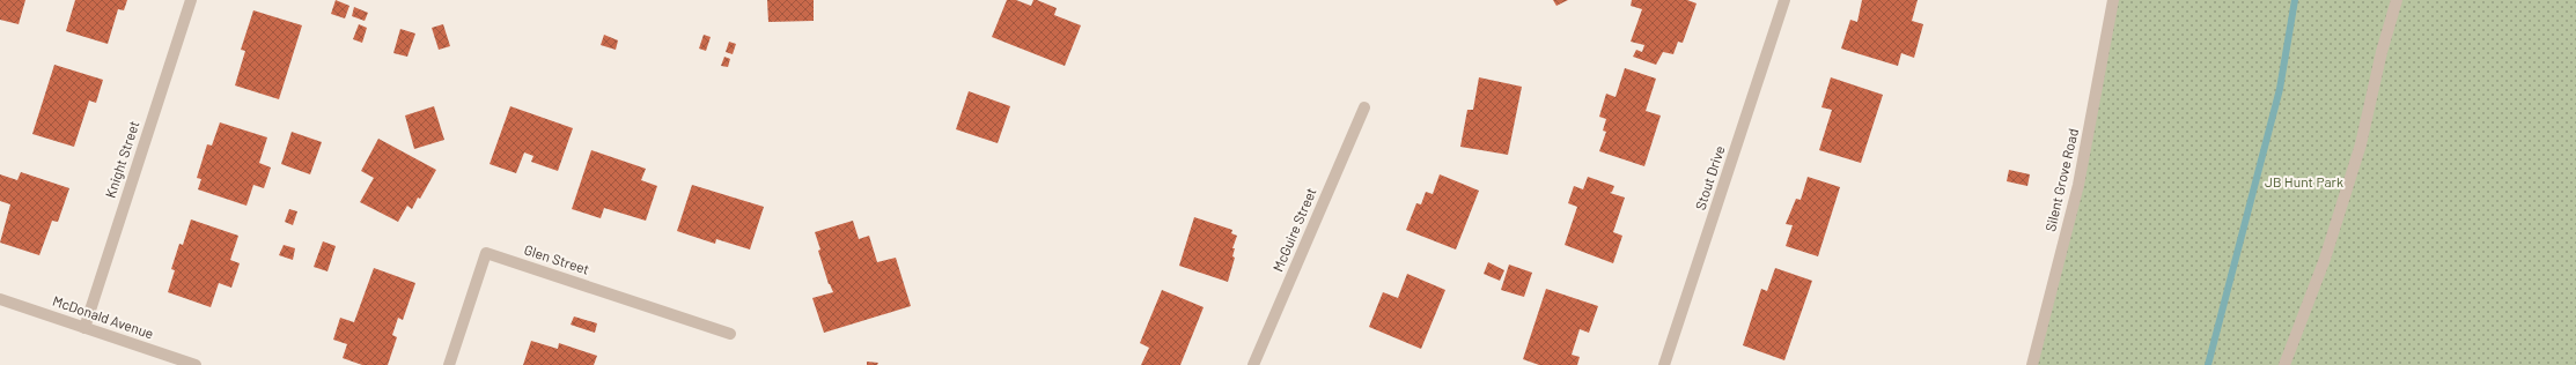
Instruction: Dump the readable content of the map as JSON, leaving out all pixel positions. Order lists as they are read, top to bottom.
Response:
{
  "streets": {
    "street": [
      "Knight Street",
      "Stout Drive",
      "Silent Grove Road",
      "McGuire Street",
      "Glen Street",
      "McDonald Avenue"
    ]
  },
  "crossings": [
    ["Knight Street", "McDonald Avenue"]
  ],
  "parks": ["JB Hunt Park"]
}
